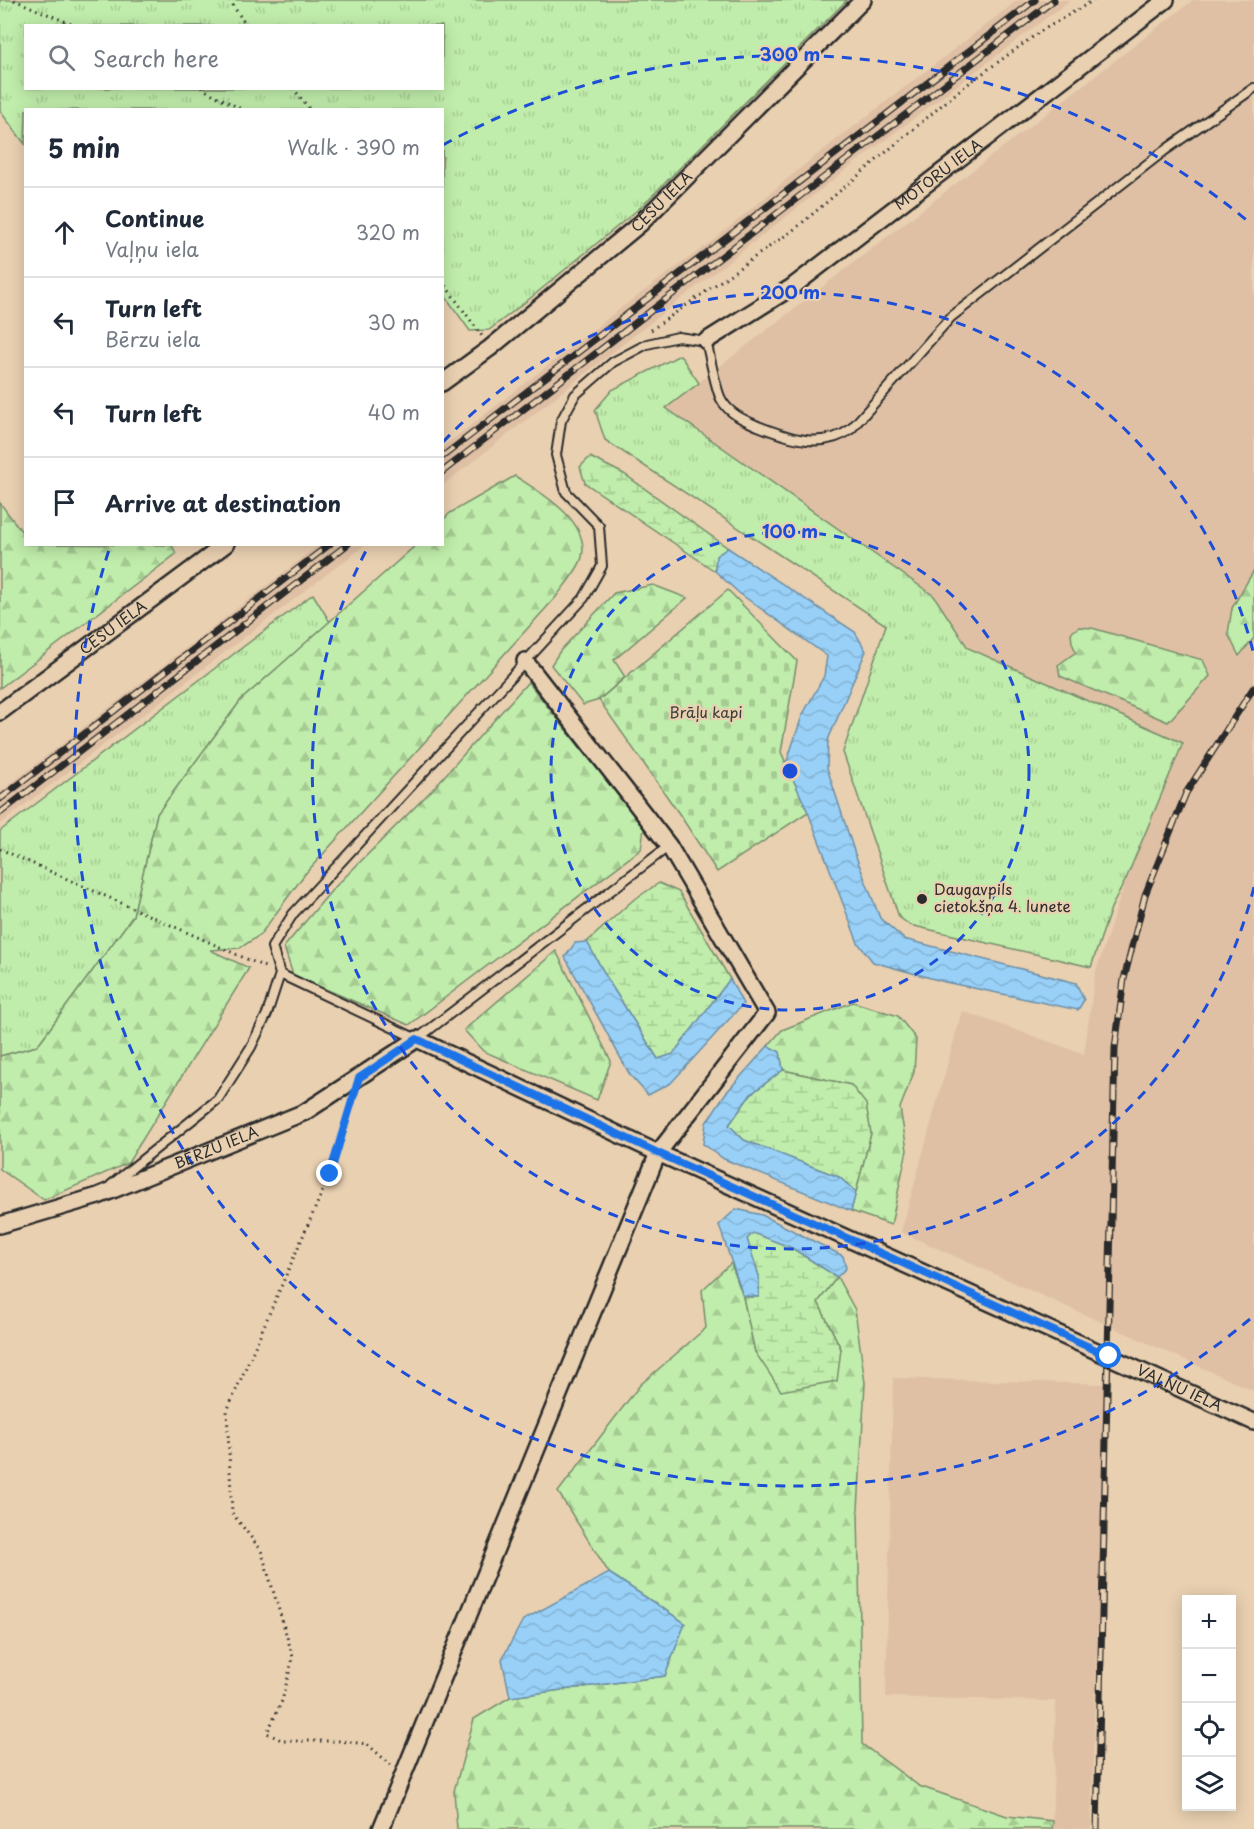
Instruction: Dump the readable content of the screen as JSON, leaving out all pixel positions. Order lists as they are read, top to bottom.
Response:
{
  "streets": {
    "street": [
      "MOTORU IELA",
      "CĒSU IELA",
      "BĒRZU IELA",
      "VAĻŅU IELA"
    ]
  },
  "crossings": [
    ["BĒRZU IELA", "VAĻŅU IELA"]
  ],
  "parks": ["Brāļu kapi"],
  "places": ["Daugavpils cietokšņa 4. lunete"],
  "page": {
    "search": "Search here",
    "heading": ["5 min", "Walk · 390 m"],
    "list": [
      ["Continue", "Vaļņu iela", "320 m"],
      ["Turn left", "Bērzu iela", "30 m"],
      ["Turn left", "40 m"],
      "Arrive at destination"
    ],
    "map_buttons": ["+", "−"]
  },
  "rings": ["300 m", "200 m", "100 m"]
}
